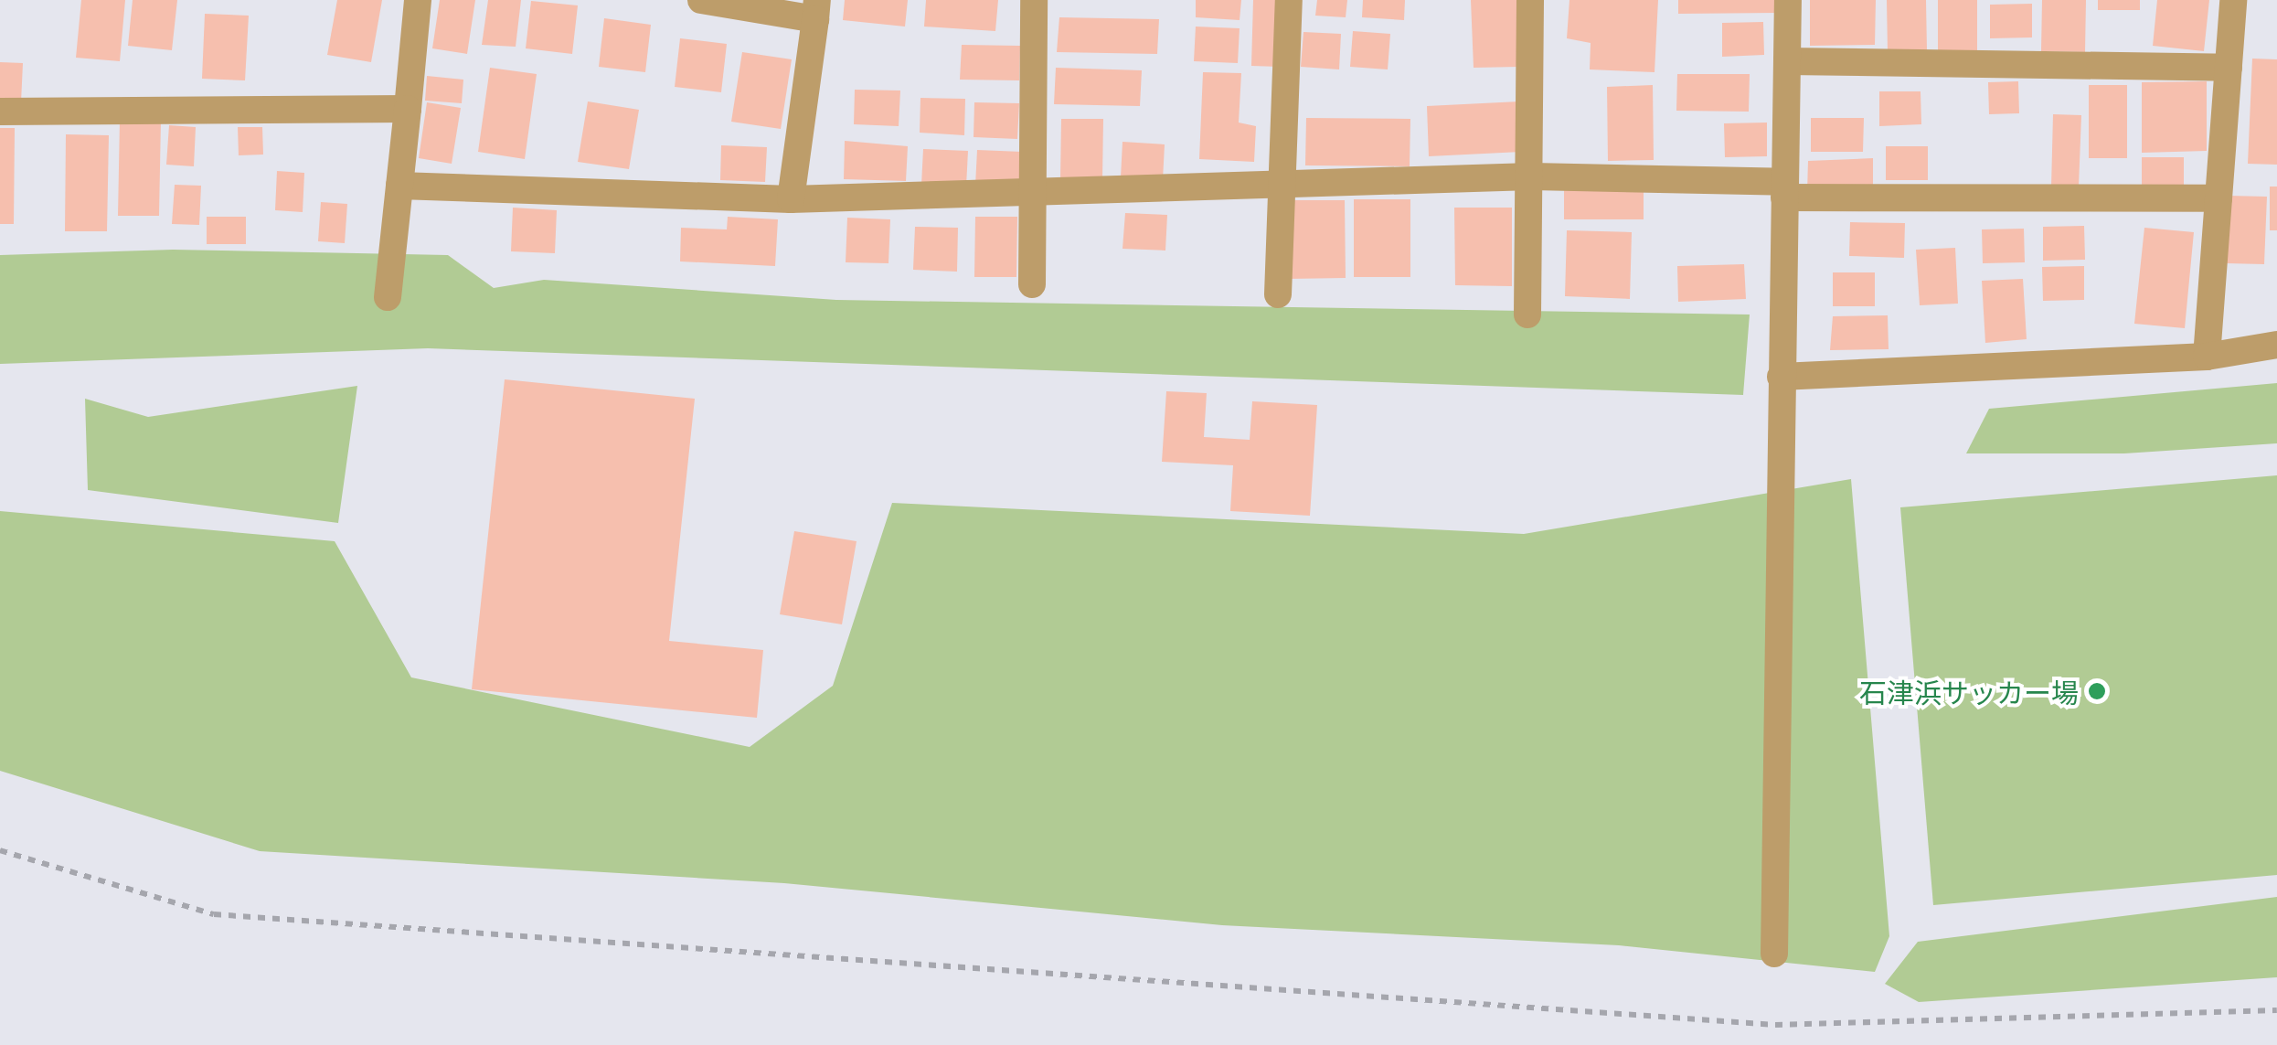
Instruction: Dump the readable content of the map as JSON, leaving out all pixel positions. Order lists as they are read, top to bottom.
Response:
{
  "places": ["石津浜サッカー場"]
}
